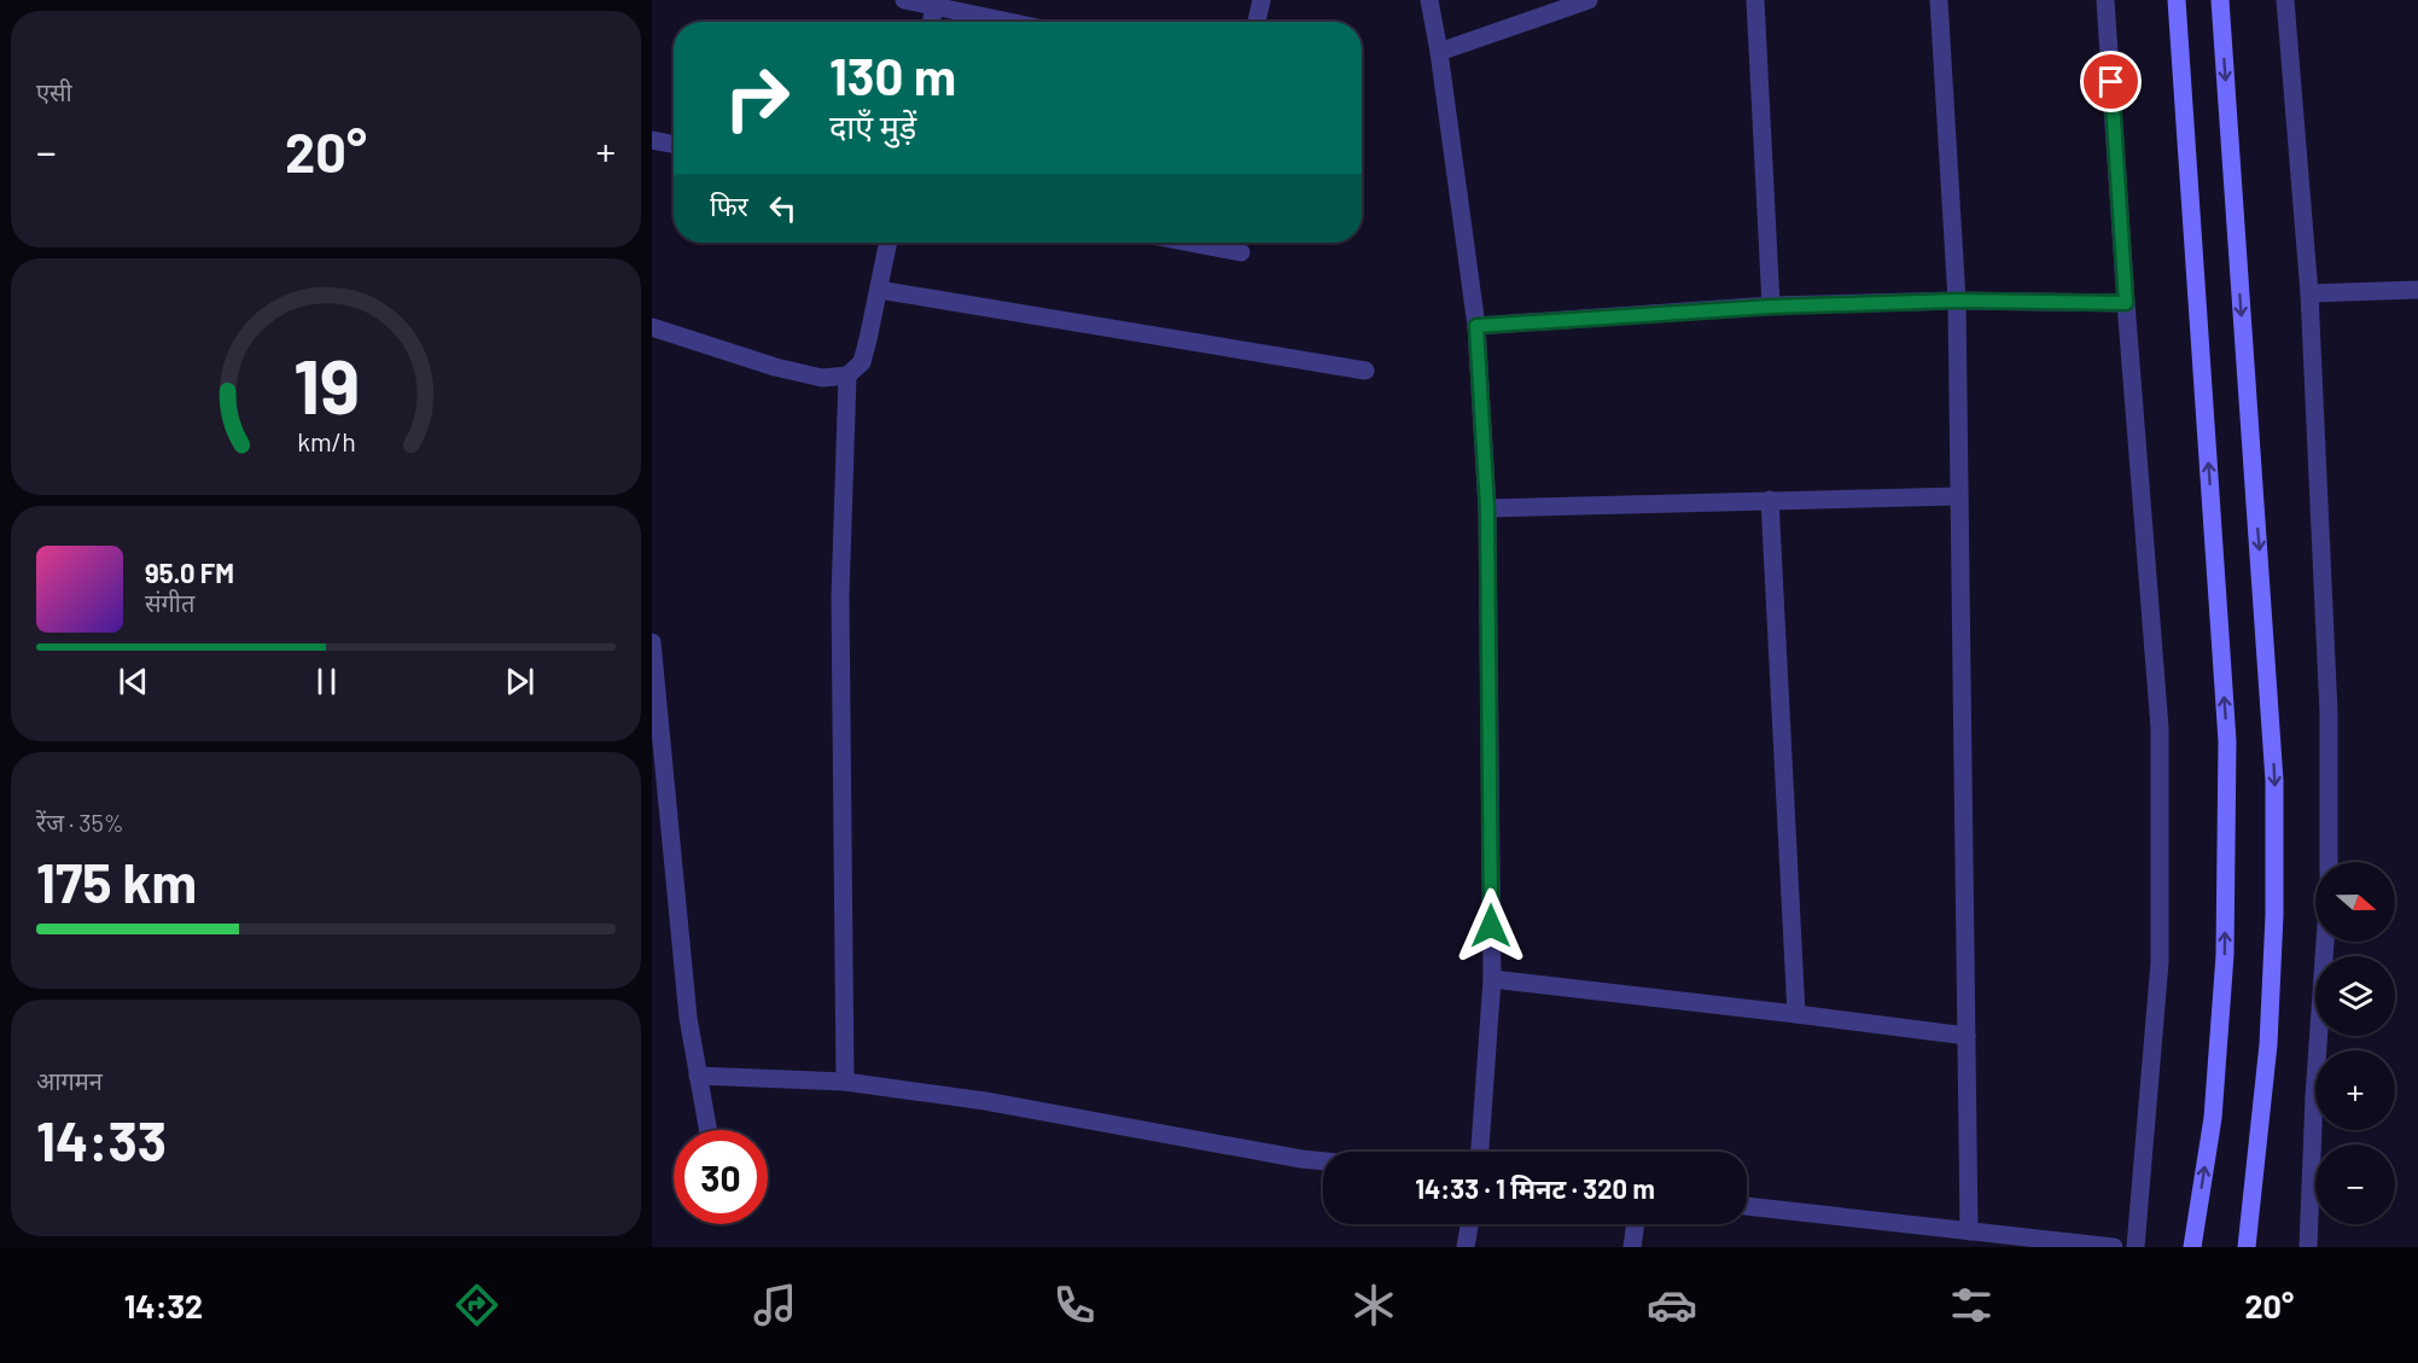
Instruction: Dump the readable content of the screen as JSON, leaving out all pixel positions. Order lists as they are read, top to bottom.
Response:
{
  "north": "right",
  "page": {
    "tile": [
      "एसी",
      ["रेंज · 35%", "175 km"],
      ["आगमन", "14:33"]
    ],
    "turn": ["130 m", "दाएँ मुड़ें"],
    "heat": ["−", "20°", "+"],
    "then": "फिर",
    "song": ["95.0 FM", "संगीत"],
    "map_buttons": ["+", "−"],
    "limit": "30",
    "trip": "14:33 · 1 मिनट · 320 m",
    "tabs": ["14:32", "20°"],
    "gauge": ["19", "km/h"]
  }
}
